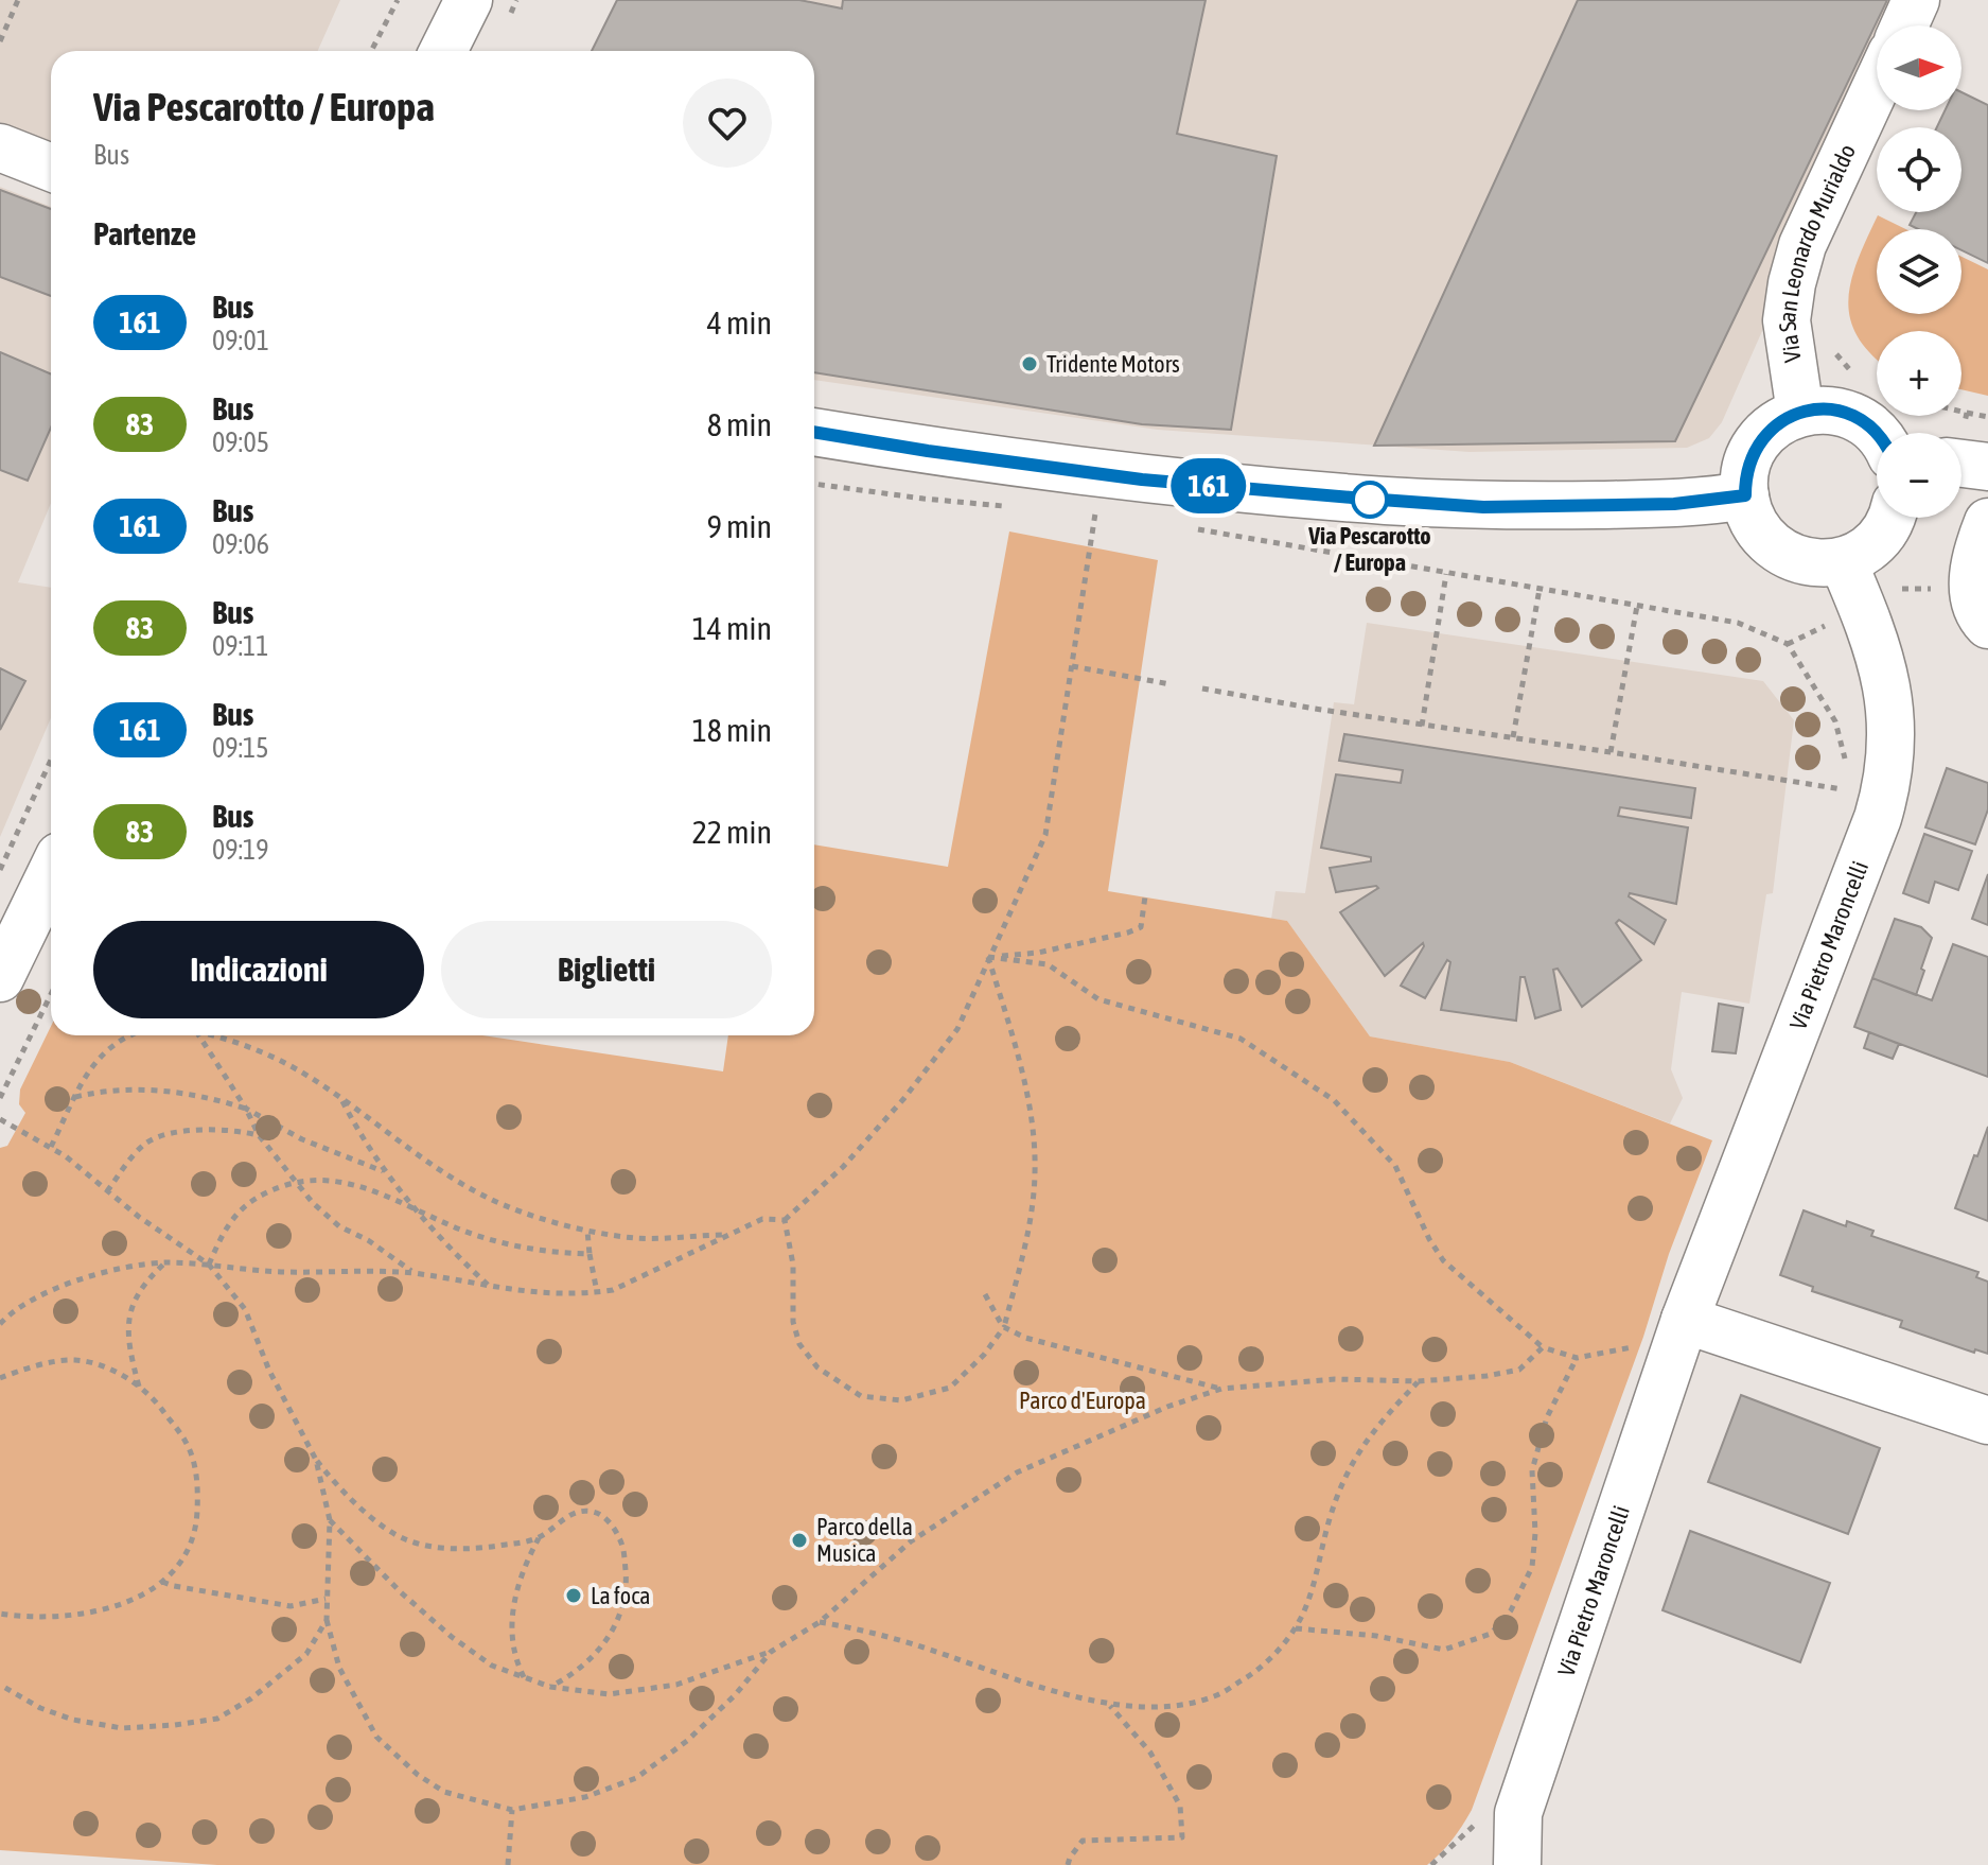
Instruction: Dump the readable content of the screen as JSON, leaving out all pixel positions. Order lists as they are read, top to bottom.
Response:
{
  "streets": {
    "street": ["Via San Leonardo Murialdo", "Via Pietro Maroncelli"]
  },
  "parks": ["Parco d'Europa"],
  "places": [
    "Tridente Motors",
    "Via Pescarotto / Europa",
    "Parco della Musica",
    "La foca"
  ],
  "lines": ["bus line 161"],
  "north": "right",
  "page": {
    "on_map": "161",
    "map_buttons": ["+", "−"],
    "heading": [
      ["Via Pescarotto / Europa", "Bus"],
      "Partenze"
    ],
    "list": [
      {
        "mark": "161",
        "name": "Bus",
        "note": "09:01",
        "value": "4 min"
      },
      {
        "mark": "83",
        "name": "Bus",
        "note": "09:05",
        "value": "8 min"
      },
      {
        "mark": "161",
        "name": "Bus",
        "note": "09:06",
        "value": "9 min"
      },
      {
        "mark": "83",
        "name": "Bus",
        "note": "09:11",
        "value": "14 min"
      },
      {
        "mark": "161",
        "name": "Bus",
        "note": "09:15",
        "value": "18 min"
      },
      {
        "mark": "83",
        "name": "Bus",
        "note": "09:19",
        "value": "22 min"
      }
    ],
    "buttons": ["Indicazioni", "Biglietti"]
  }
}
